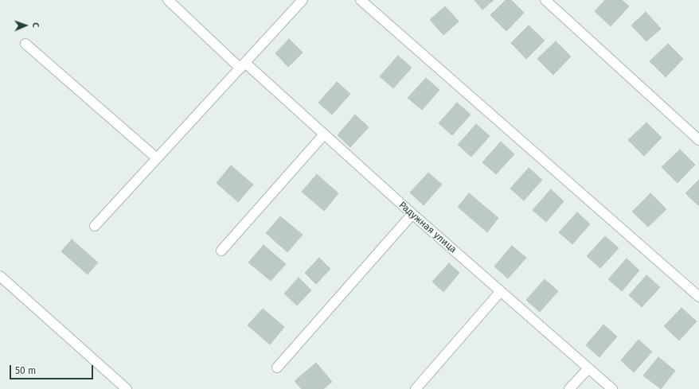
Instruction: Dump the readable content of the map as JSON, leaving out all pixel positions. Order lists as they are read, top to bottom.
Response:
{
  "streets": {
    "street": ["Радужная улица"]
  },
  "scale_bar": "50 m",
  "north": "right"
}
